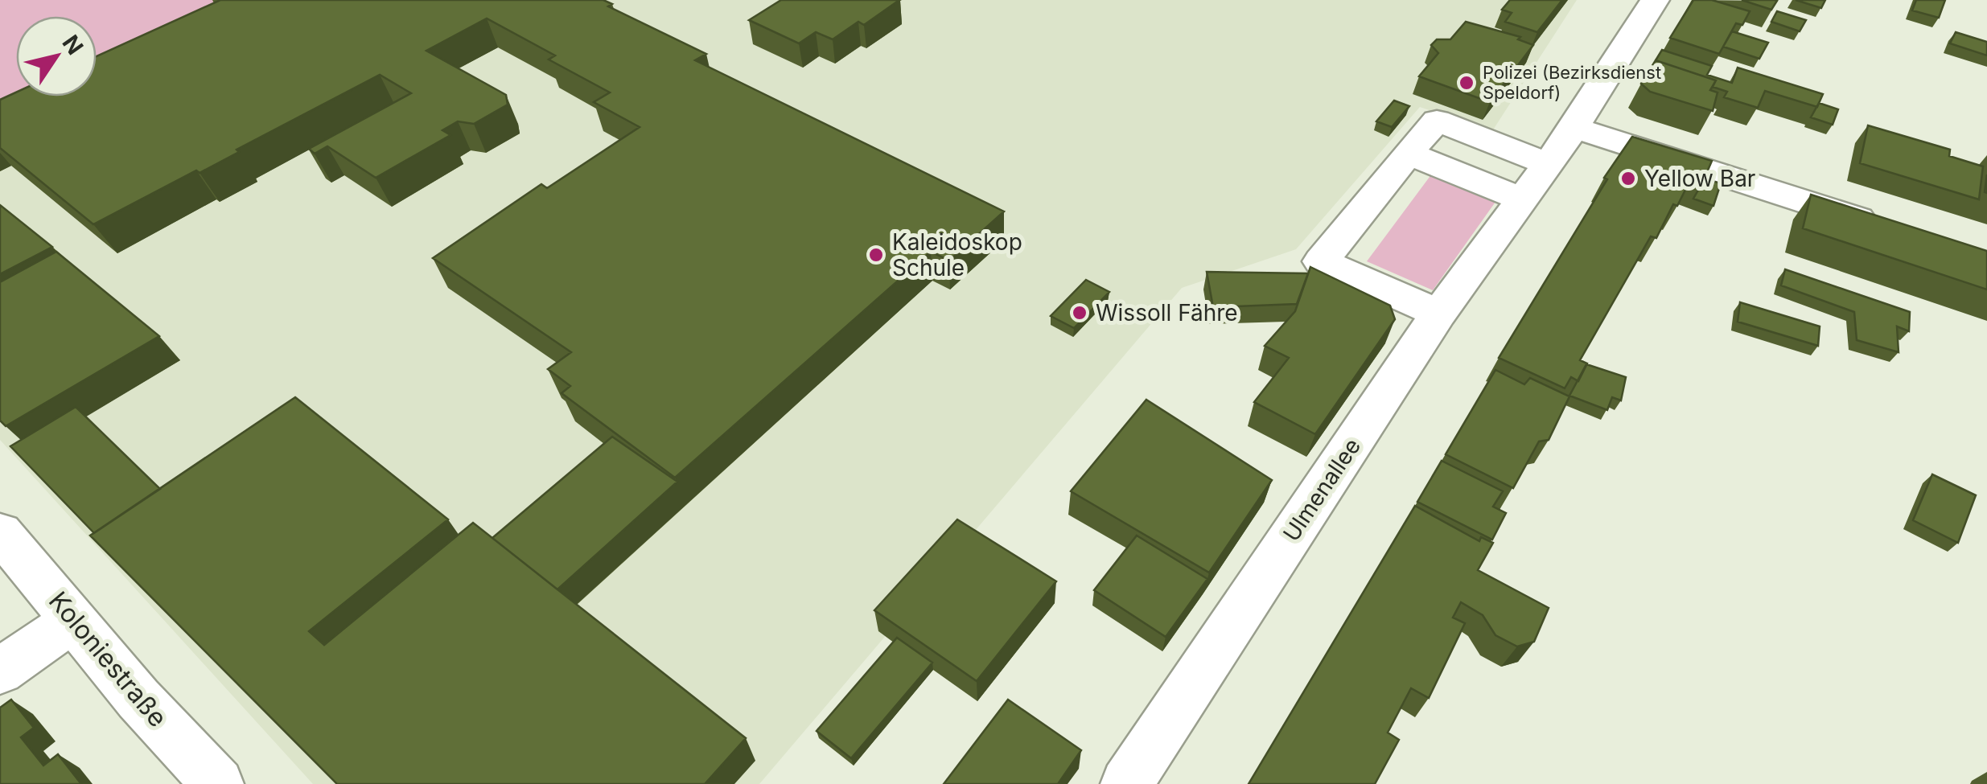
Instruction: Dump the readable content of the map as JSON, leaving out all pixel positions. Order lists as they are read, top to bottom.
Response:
{
  "streets": {
    "street": ["Ulmenallee", "Koloniestraße"]
  },
  "places": [
    "Polizei (Bezirksdienst Speldorf)",
    "Yellow Bar",
    "Kaleidoskop Schule",
    "Wissoll Fähre"
  ],
  "north": "top right"
}
